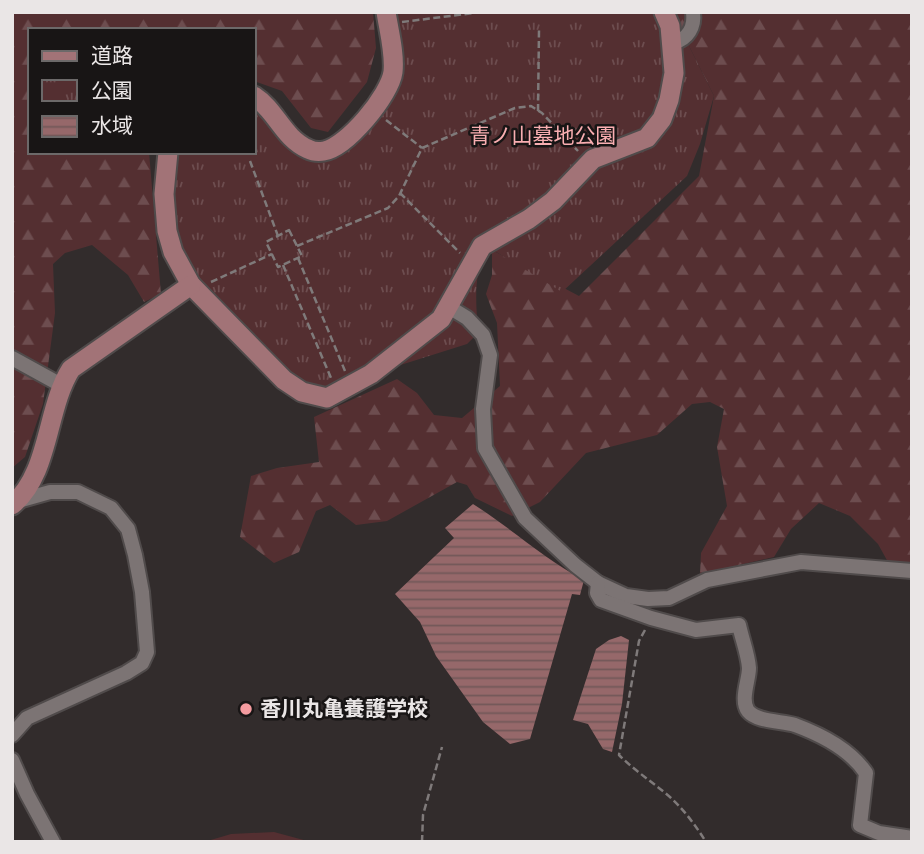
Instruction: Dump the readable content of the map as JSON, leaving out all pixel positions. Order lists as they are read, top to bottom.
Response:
{
  "parks": ["青ノ山墓地公園"],
  "places": ["香川丸亀養護学校"],
  "legend": ["道路", "公園", "水域"]
}
